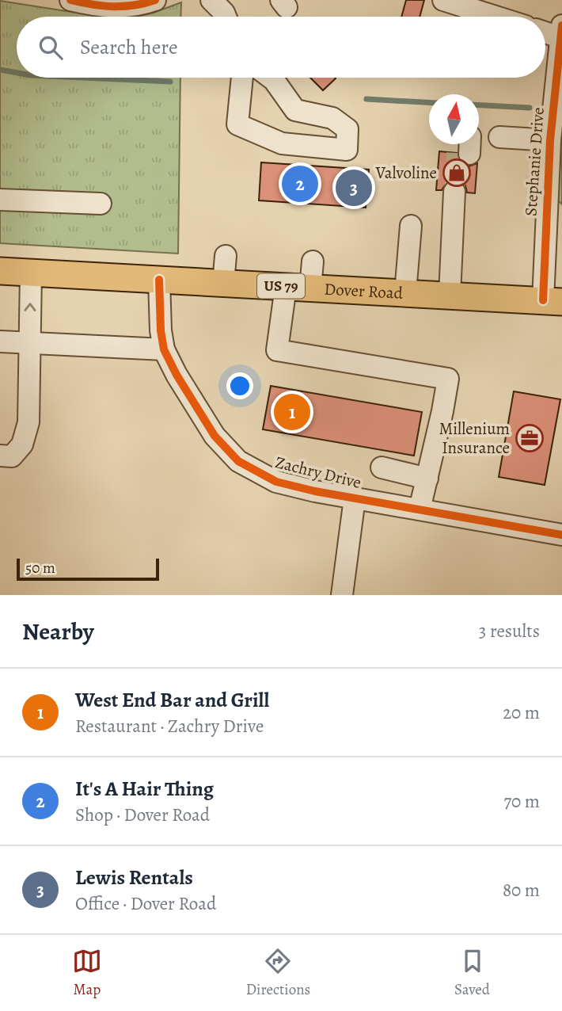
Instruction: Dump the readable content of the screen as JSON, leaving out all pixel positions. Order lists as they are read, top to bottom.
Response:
{
  "streets": {
    "main road": ["US 79", "Dover Road"],
    "street": ["Stephanie Drive", "Zachry Drive"]
  },
  "crossings": [
    ["Stephanie Drive", "Dover Road"],
    ["Dover Road", "Zachry Drive"]
  ],
  "places": {
    "shop": ["Valvoline"],
    "office": ["Millenium Insurance"]
  },
  "scale_bar": "50 m",
  "north": "top",
  "page": {
    "search": "Search here",
    "pins": ["2", "3", "1"],
    "scale": "50 m",
    "heading": ["Nearby", "3 results"],
    "list": [
      {
        "mark": "1",
        "name": "West End Bar and Grill",
        "note": "Restaurant · Zachry Drive",
        "value": "20 m"
      },
      {
        "mark": "2",
        "name": "It's A Hair Thing",
        "note": "Shop · Dover Road",
        "value": "70 m"
      },
      {
        "mark": "3",
        "name": "Lewis Rentals",
        "note": "Office · Dover Road",
        "value": "80 m"
      }
    ],
    "nav": ["Map", "Directions", "Saved"]
  }
}
